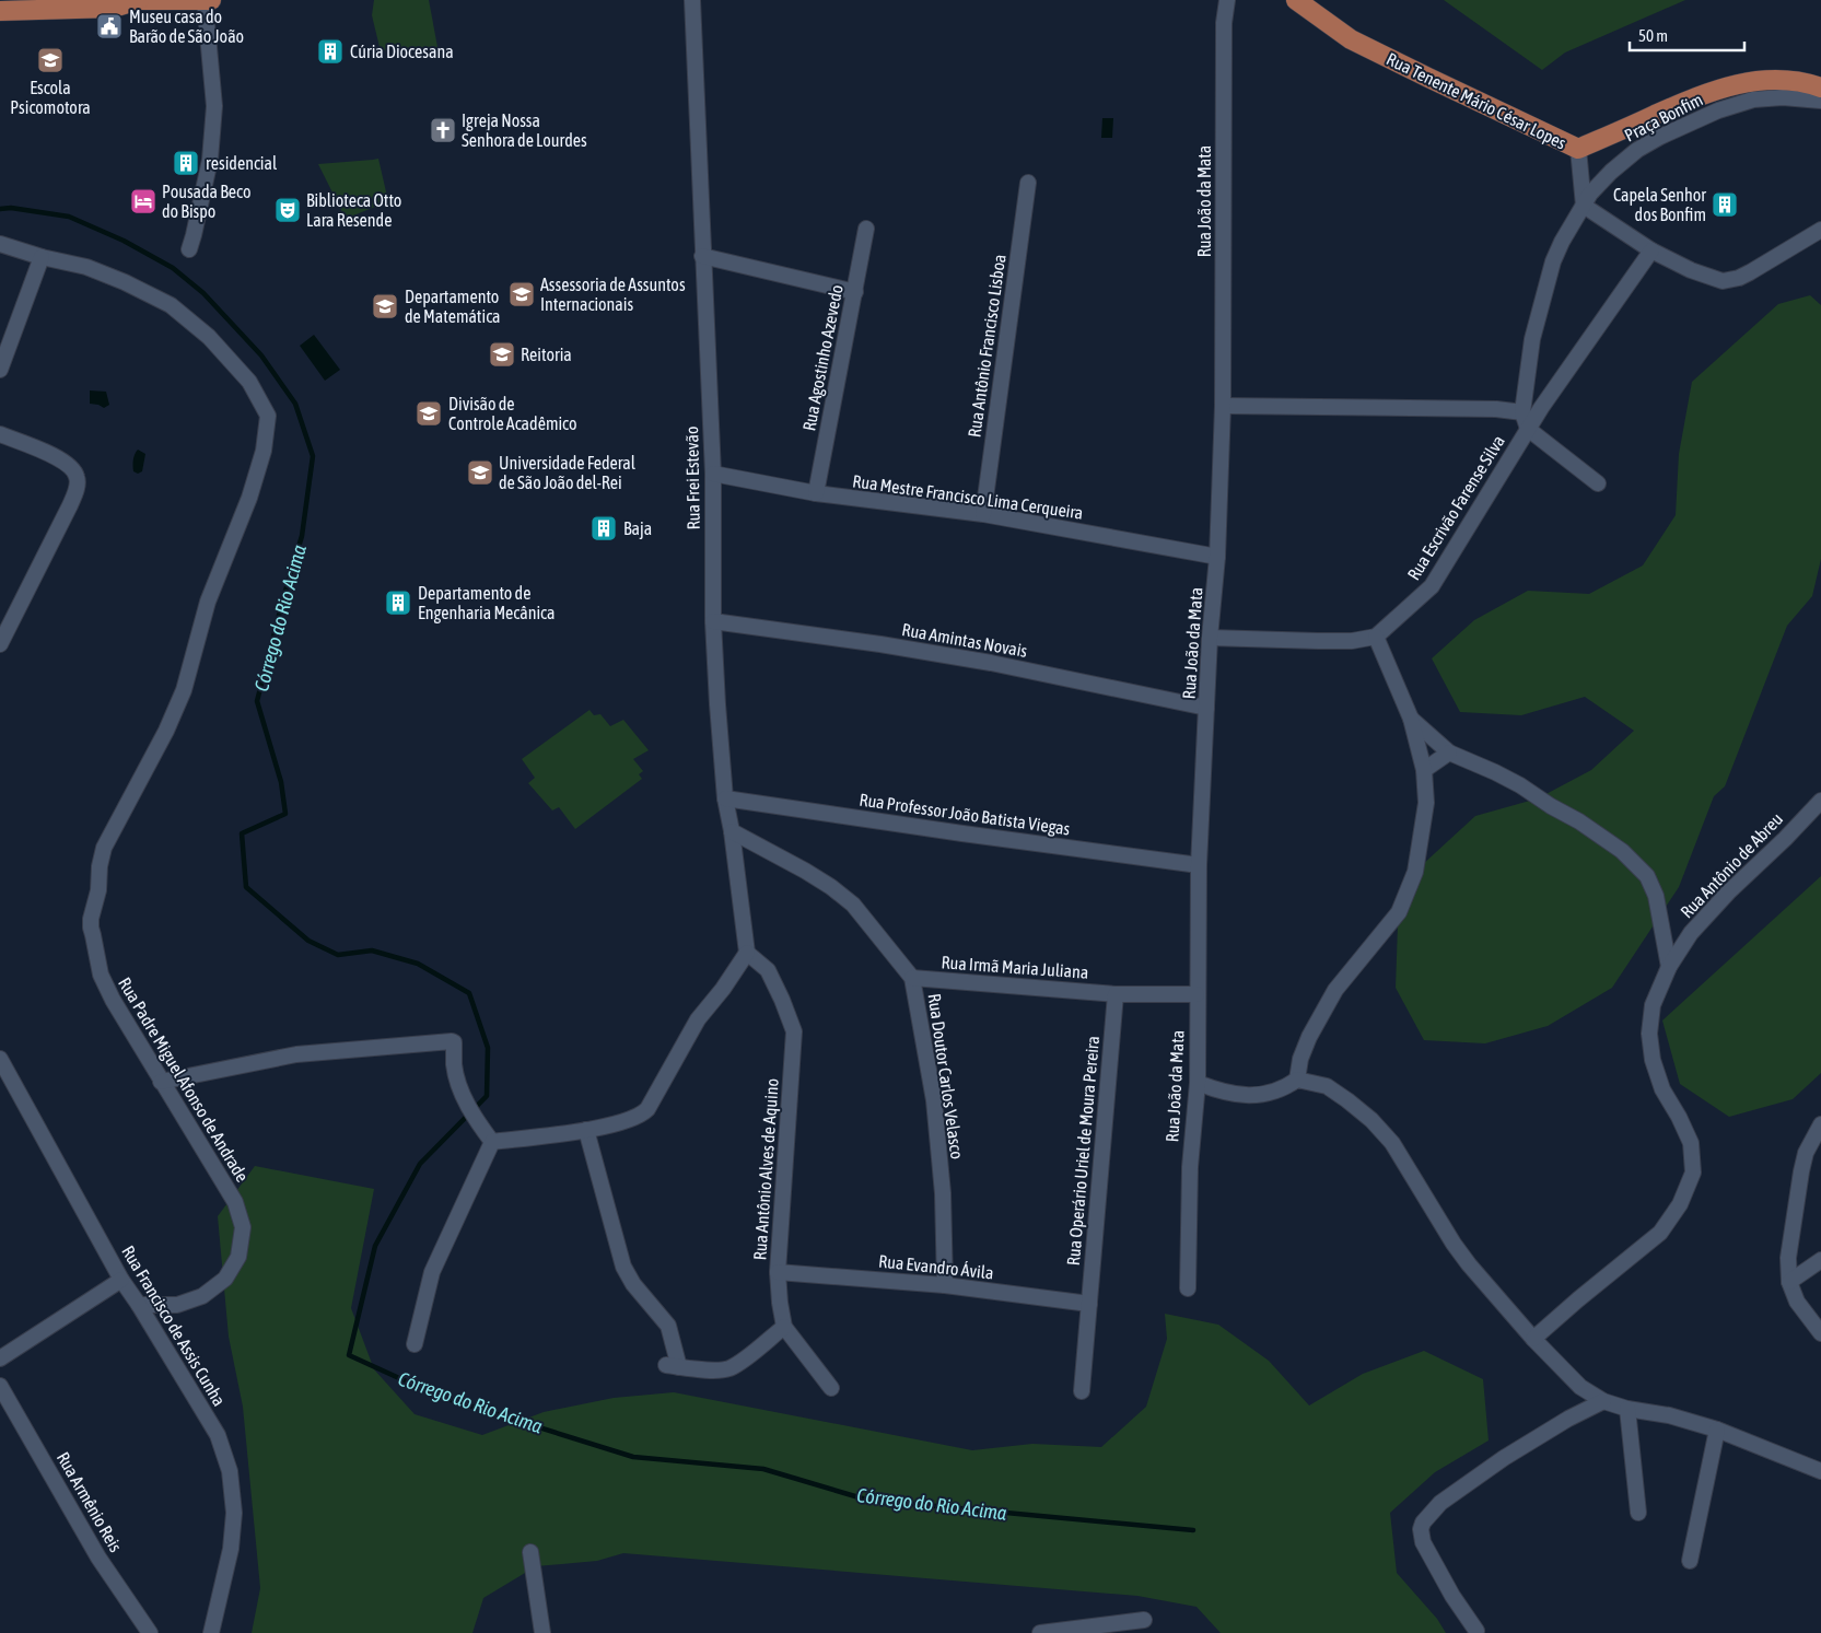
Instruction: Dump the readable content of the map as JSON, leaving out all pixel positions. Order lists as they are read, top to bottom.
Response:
{
  "streets": {
    "main road": ["Rua Tenente Mário César Lopes"],
    "street": [
      "Praça Bonfim",
      "Rua João da Mata",
      "Rua Antônio Francisco Lisboa",
      "Rua Agostinho Azevedo",
      "Rua Frei Estevão",
      "Rua Mestre Francisco Lima Cerqueira",
      "Rua Escrivão Farense Silva",
      "Rua Amintas Novais",
      "Rua Professor João Batista Viegas",
      "Rua Antônio de Abreu",
      "Rua Irmã Maria Juliana",
      "Rua Doutor Carlos Velasco",
      "Rua Padre Miguel Afonso de Andrade",
      "Rua Operário Uriel de Moura Pereira",
      "Rua Antônio Alves de Aquino",
      "Rua Evandro Ávila",
      "Rua Francisco de Assis Cunha",
      "Rua Armênio Reis"
    ]
  },
  "crossings": [
    ["Praça Bonfim", "Rua Escrivão Farense Silva"],
    ["Rua João da Mata", "Rua Mestre Francisco Lima Cerqueira"],
    ["Rua João da Mata", "Rua Amintas Novais"],
    ["Rua João da Mata", "Rua Professor João Batista Viegas"],
    ["Rua Antônio Francisco Lisboa", "Rua Mestre Francisco Lima Cerqueira"],
    ["Rua Agostinho Azevedo", "Rua Mestre Francisco Lima Cerqueira"],
    ["Rua Frei Estevão", "Rua Mestre Francisco Lima Cerqueira"],
    ["Rua Frei Estevão", "Rua Amintas Novais"],
    ["Rua Frei Estevão", "Rua Professor João Batista Viegas"],
    ["Rua Frei Estevão", "Rua Doutor Carlos Velasco"],
    ["Rua Frei Estevão", "Rua Antônio Alves de Aquino"],
    ["Rua Irmã Maria Juliana", "Rua Doutor Carlos Velasco"],
    ["Rua Irmã Maria Juliana", "Rua Operário Uriel de Moura Pereira"],
    ["Rua Doutor Carlos Velasco", "Rua Evandro Ávila"],
    ["Rua Padre Miguel Afonso de Andrade", "Rua Francisco de Assis Cunha"],
    ["Rua Operário Uriel de Moura Pereira", "Rua Evandro Ávila"],
    ["Rua Antônio Alves de Aquino", "Rua Evandro Ávila"]
  ],
  "water": ["Córrego do Rio Acima"],
  "places": {
    "public building": ["Museu casa do Barão de São João"],
    "building": [
      "Cúria Diocesana",
      "residencial",
      "Capela Senhor dos Bonfim",
      "Baja",
      "Departamento de Engenharia Mecânica"
    ],
    "school or university": [
      "Escola Psicomotora",
      "Assessoria de Assuntos Internacionais",
      "Departamento de Matemática",
      "Reitoria",
      "Divisão de Controle Acadêmico",
      "Universidade Federal de São João del-Rei"
    ],
    "church": ["Igreja Nossa Senhora de Lourdes"],
    "hotel": ["Pousada Beco do Bispo"],
    "theatre": ["Biblioteca Otto Lara Resende"]
  },
  "scale_bar": "50 m"
}
